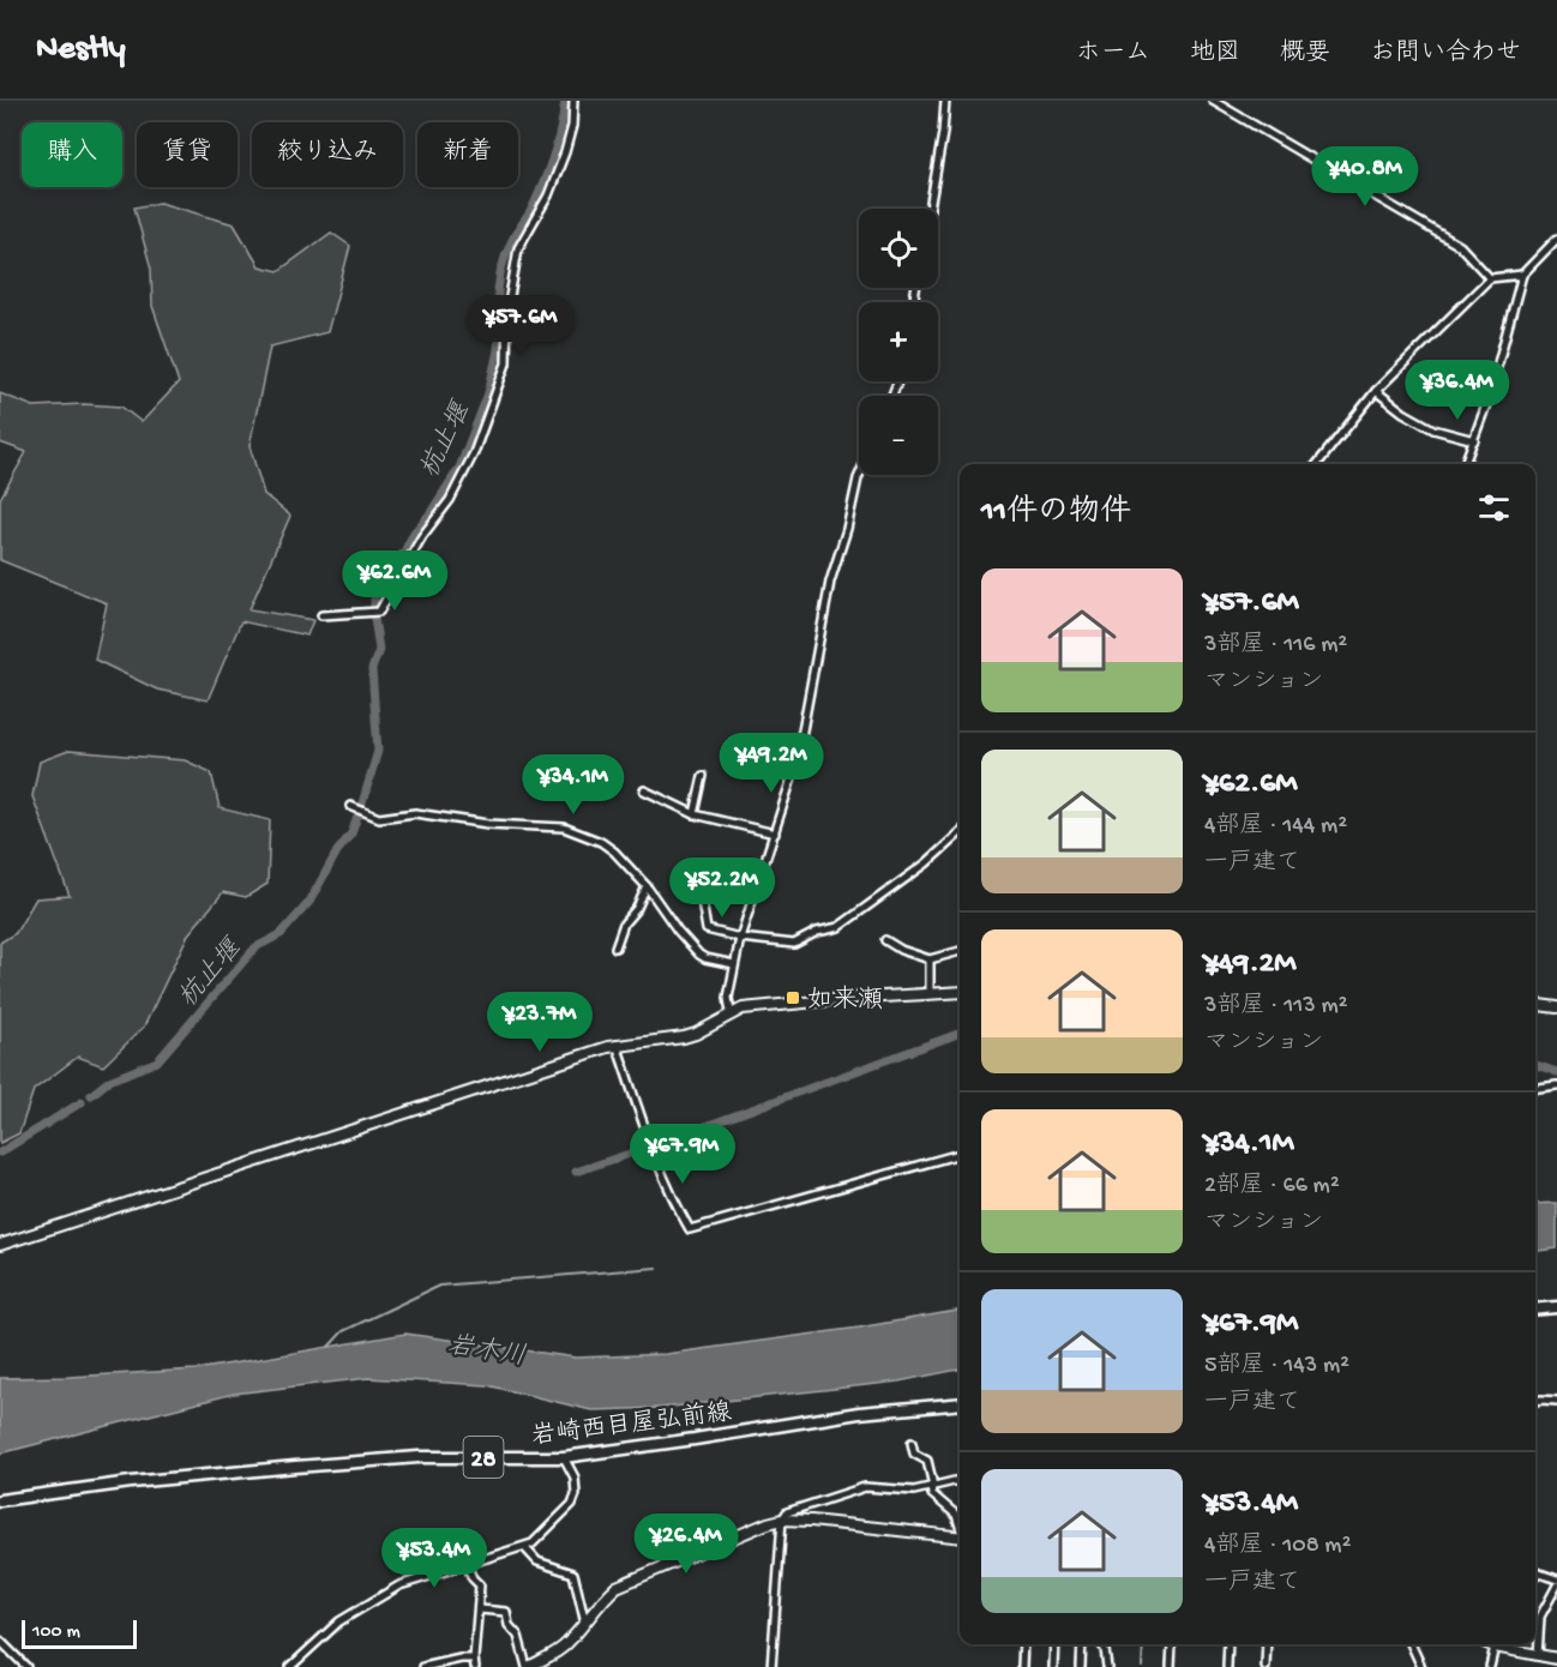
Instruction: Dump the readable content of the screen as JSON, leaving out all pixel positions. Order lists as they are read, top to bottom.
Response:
{
  "streets": {
    "main road": ["岩崎西目屋弘前線", "28"]
  },
  "water": ["杭止堰", "岩木川"],
  "places": {
    "transit": ["如来瀬"]
  },
  "scale_bar": "100 m",
  "page": {
    "header": "Nestly",
    "nav": [
      "ホーム",
      "地図",
      "概要",
      "お問い合わせ"
    ],
    "chip": [
      "購入",
      "賃貸",
      "絞り込み",
      "新着"
    ],
    "price": [
      "¥40.8M",
      "¥57.6M",
      "¥36.4M",
      "¥62.6M",
      "¥49.2M",
      "¥34.1M",
      "¥52.2M",
      "¥23.7M",
      "¥67.9M",
      "¥26.4M",
      "¥53.4M"
    ],
    "map_buttons": ["+", "−"],
    "heading": "11件の物件",
    "list": [
      {
        "name": "¥57.6M",
        "note": "3部屋 · 116 m² · マンション"
      },
      {
        "name": "¥62.6M",
        "note": "4部屋 · 144 m² · 一戸建て"
      },
      {
        "name": "¥49.2M",
        "note": "3部屋 · 113 m² · マンション"
      },
      {
        "name": "¥34.1M",
        "note": "2部屋 · 66 m² · マンション"
      },
      {
        "name": "¥67.9M",
        "note": "5部屋 · 143 m² · 一戸建て"
      },
      {
        "name": "¥53.4M",
        "note": "4部屋 · 108 m² · 一戸建て"
      }
    ],
    "scale": "100 m"
  }
}
